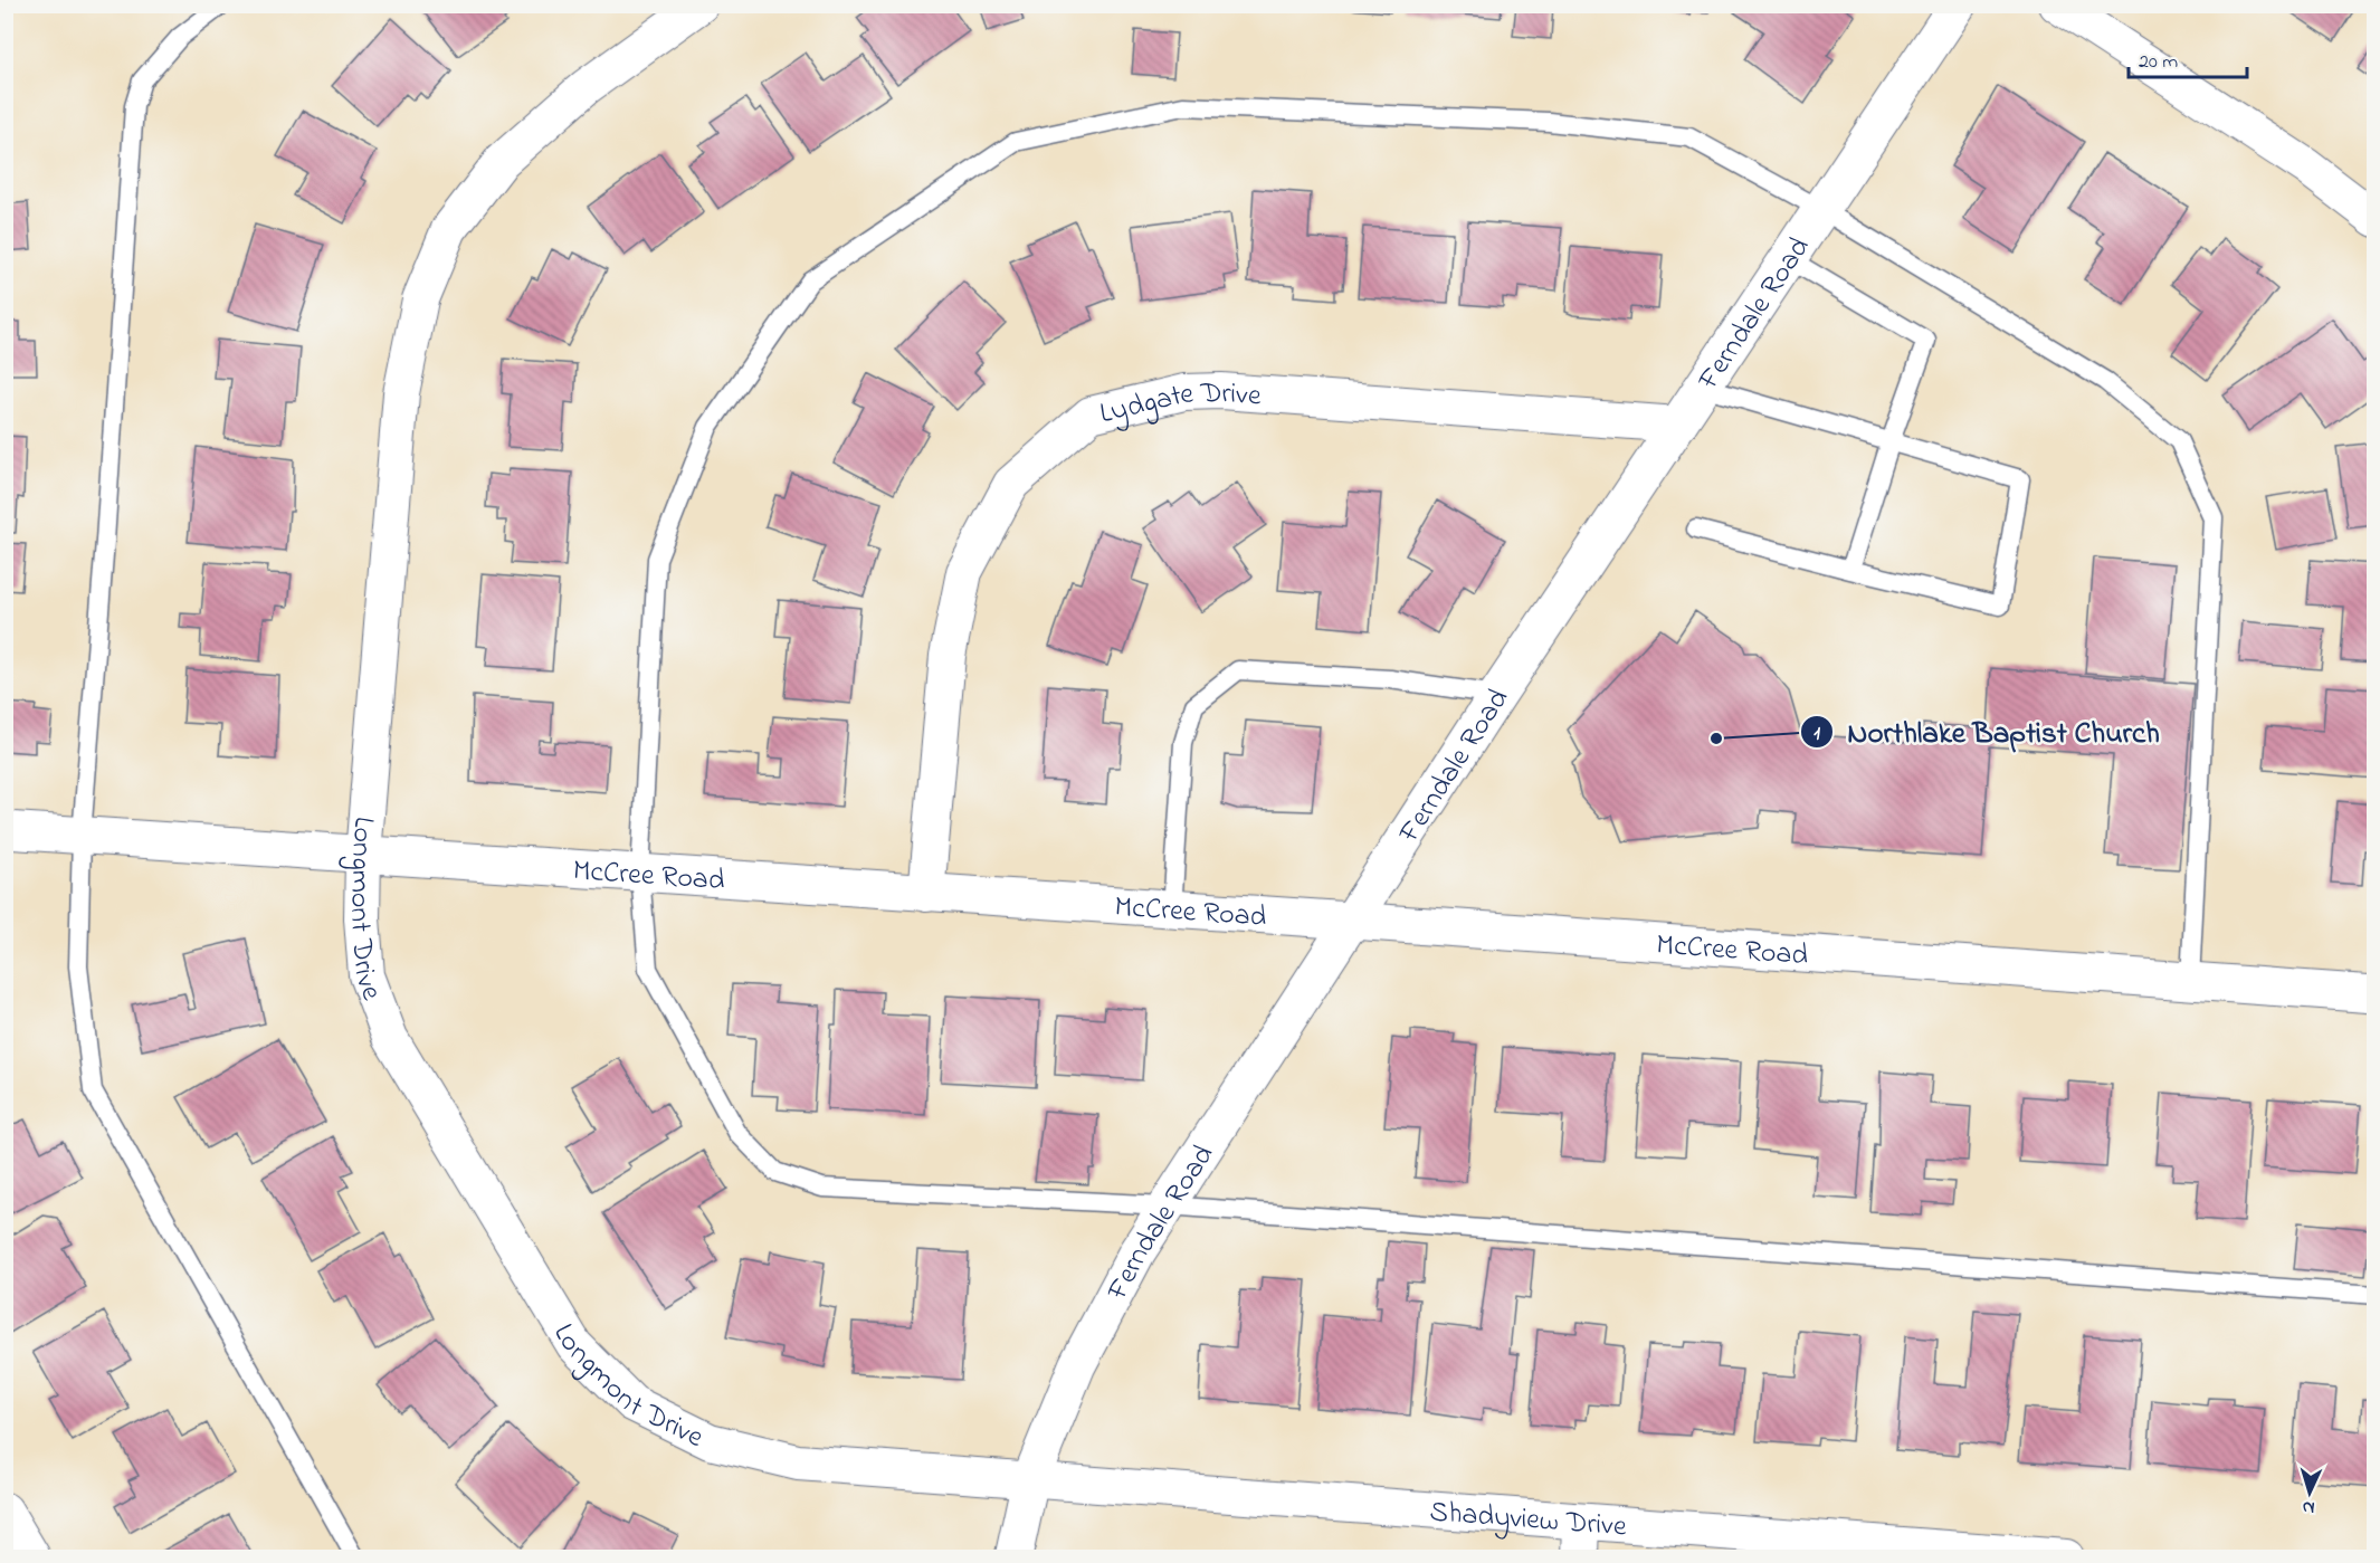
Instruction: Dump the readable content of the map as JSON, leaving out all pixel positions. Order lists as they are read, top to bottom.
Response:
{
  "streets": {
    "street": [
      "Ferndale Road",
      "Lydgate Drive",
      "McCree Road",
      "Longmont Drive",
      "Shadyview Drive"
    ]
  },
  "crossings": [
    ["Ferndale Road", "Lydgate Drive"],
    ["Ferndale Road", "McCree Road"],
    ["Ferndale Road", "Longmont Drive"],
    ["Ferndale Road", "Shadyview Drive"],
    ["Lydgate Drive", "McCree Road"],
    ["McCree Road", "Longmont Drive"],
    ["Longmont Drive", "Shadyview Drive"]
  ],
  "places": ["Northlake Baptist Church"],
  "scale_bar": "20 m",
  "north": "bottom"
}
